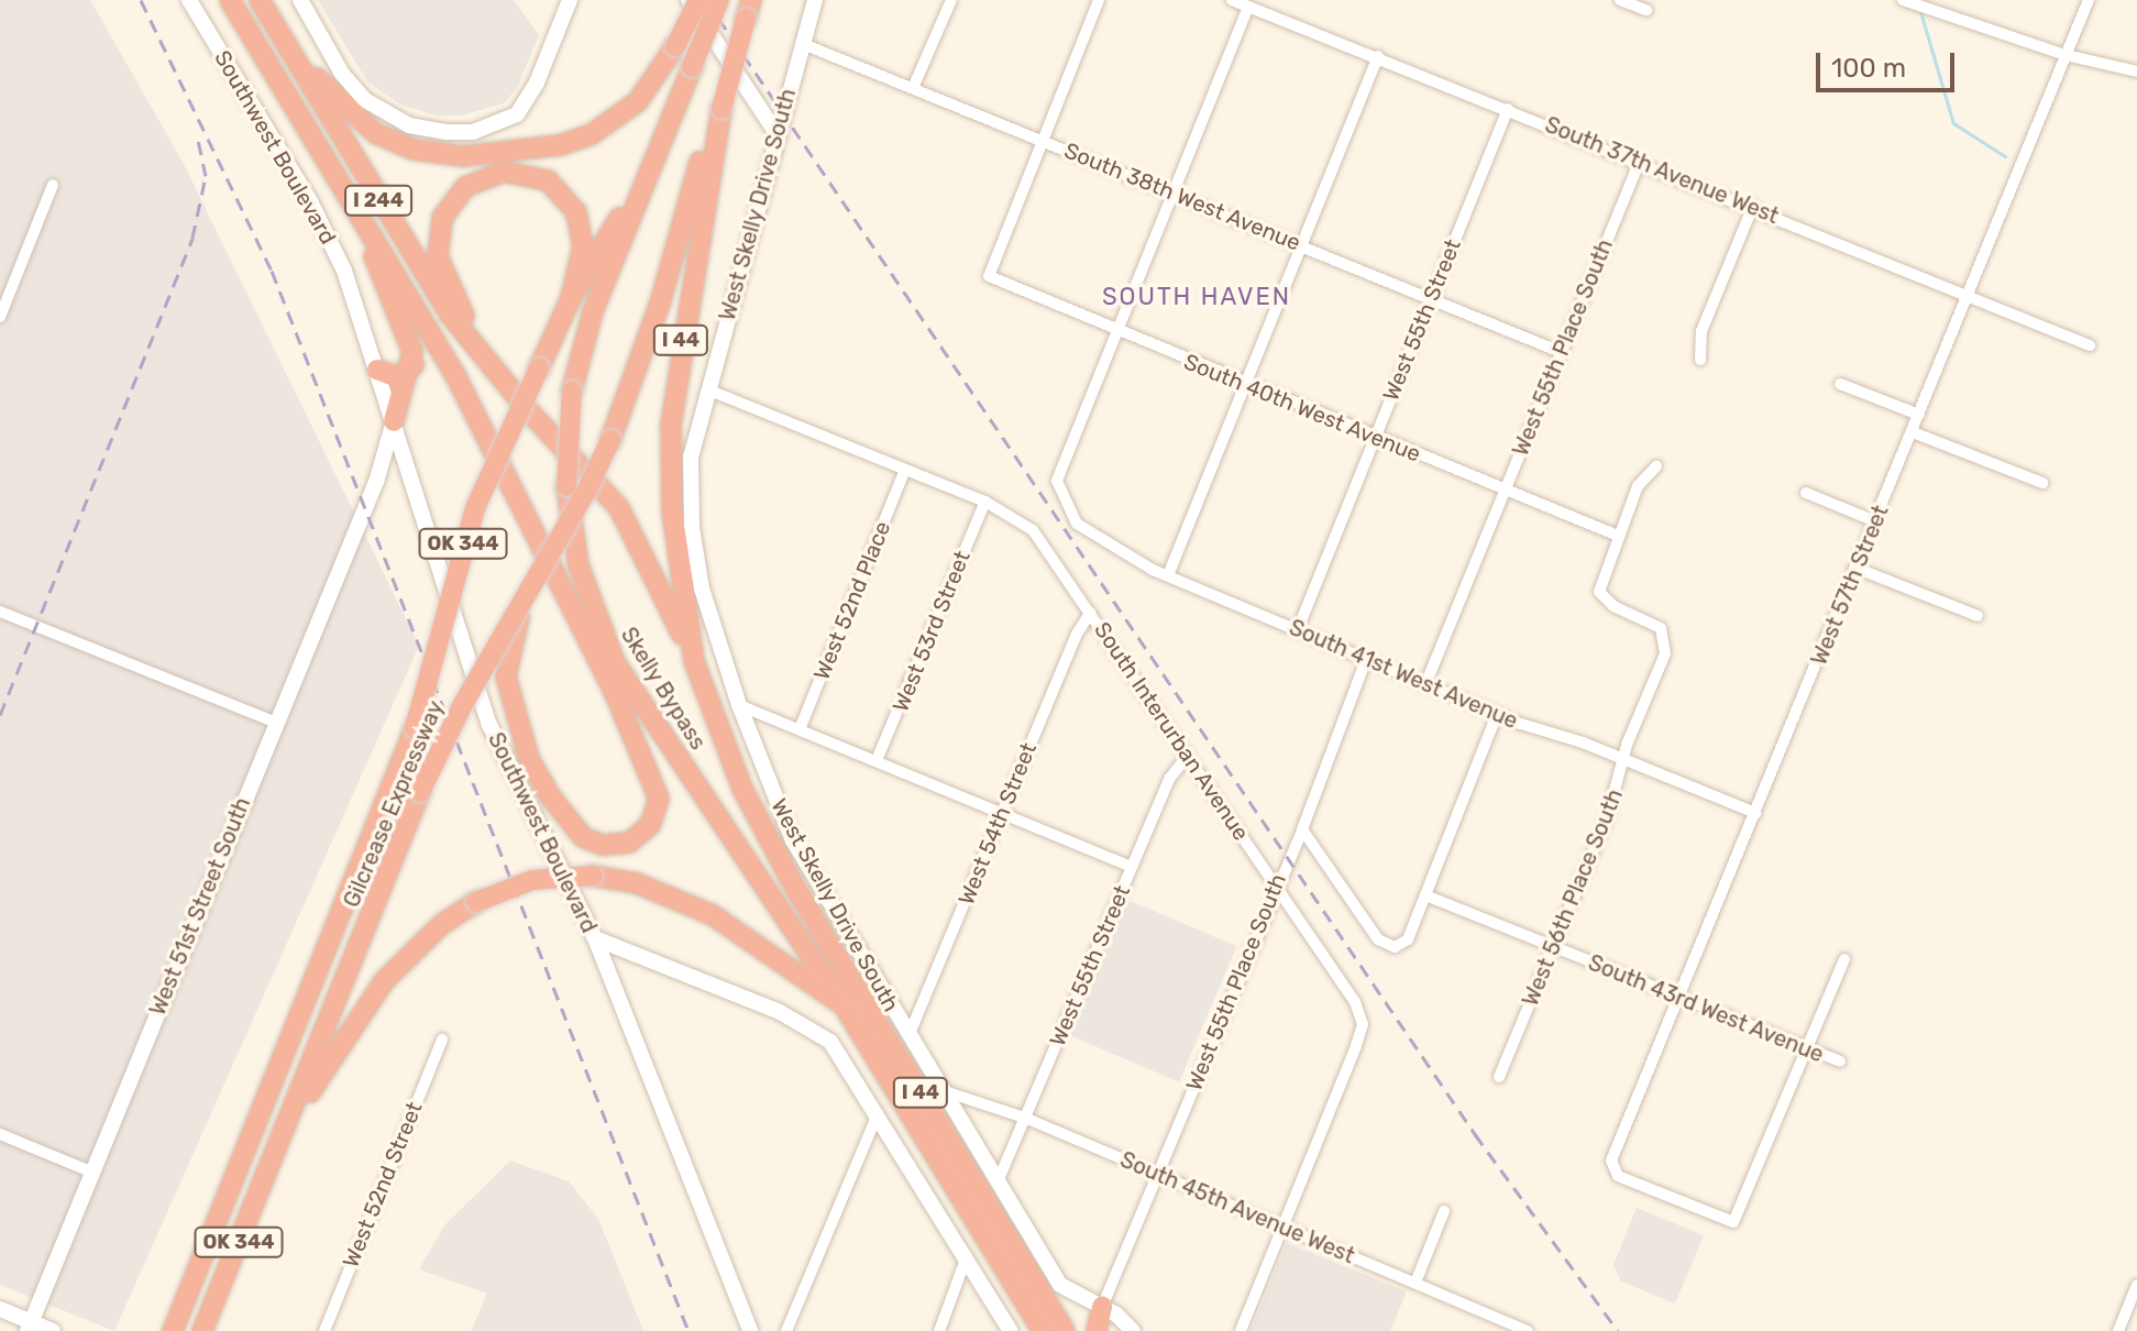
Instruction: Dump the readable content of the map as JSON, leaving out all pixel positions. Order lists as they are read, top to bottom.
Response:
{
  "streets": {
    "highway": [
      "I 244",
      "I 44",
      "OK 344",
      "Skelly Bypass",
      "Gilcrease Expressway"
    ],
    "street": [
      "Southwest Boulevard",
      "South 37th Avenue West",
      "South 38th West Avenue",
      "West Skelly Drive South",
      "West 55th Street",
      "West 55th Place South",
      "South 40th West Avenue",
      "West 57th Street",
      "West 52nd Place",
      "West 53rd Street",
      "South 41st West Avenue",
      "South Interurban Avenue",
      "West 54th Street",
      "West 56th Place South",
      "West 51st Street South",
      "South 43rd West Avenue",
      "West 52nd Street",
      "South 45th Avenue West"
    ]
  },
  "crossings": [
    ["Southwest Boulevard", "West 51st Street South"],
    ["South 37th Avenue West", "West 55th Street"],
    ["South 37th Avenue West", "West 55th Place South"],
    ["South 37th Avenue West", "West 57th Street"],
    ["South 38th West Avenue", "West Skelly Drive South"],
    ["South 38th West Avenue", "West 55th Street"],
    ["South 38th West Avenue", "West 55th Place South"],
    ["South 38th West Avenue", "South 40th West Avenue"],
    ["I 244", "Skelly Bypass"],
    ["West Skelly Drive South", "West 55th Street"],
    ["West Skelly Drive South", "West 55th Place South"],
    ["West Skelly Drive South", "West 54th Street"],
    ["West Skelly Drive South", "South 45th Avenue West"],
    ["West 55th Street", "South 40th West Avenue"],
    ["West 55th Street", "South 41st West Avenue"],
    ["West 55th Street", "South Interurban Avenue"],
    ["West 55th Street", "South 45th Avenue West"],
    ["West 55th Place South", "South 40th West Avenue"],
    ["West 55th Place South", "South 41st West Avenue"],
    ["West 55th Place South", "South Interurban Avenue"],
    ["West 55th Place South", "South 45th Avenue West"],
    ["South 40th West Avenue", "South 41st West Avenue"],
    ["South 40th West Avenue", "West 56th Place South"],
    ["West 57th Street", "South 41st West Avenue"],
    ["West 57th Street", "South 43rd West Avenue"],
    ["West 53rd Street", "South Interurban Avenue"],
    ["South 41st West Avenue", "West 56th Place South"],
    ["Skelly Bypass", "Gilcrease Expressway"],
    ["South Interurban Avenue", "West 54th Street"],
    ["South Interurban Avenue", "South 45th Avenue West"],
    ["West 56th Place South", "South 43rd West Avenue"]
  ],
  "districts": ["SOUTH HAVEN"],
  "scale_bar": "100 m"
}
